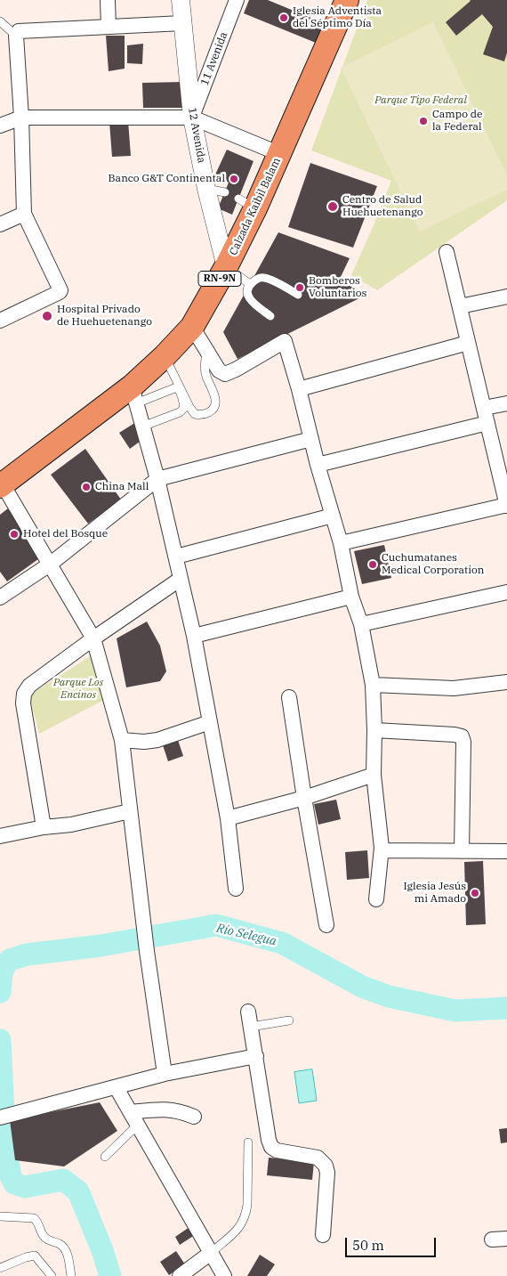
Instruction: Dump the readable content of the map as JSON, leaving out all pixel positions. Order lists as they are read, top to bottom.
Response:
{
  "streets": {
    "main road": ["Calzada Kaibil Balam", "RN-9N"],
    "street": ["11 Avenida", "12 Avenida"]
  },
  "crossings": [
    ["11 Avenida", "12 Avenida"],
    ["12 Avenida", "Calzada Kaibil Balam"]
  ],
  "water": ["Río Selegua"],
  "parks": ["Parque Tipo Federal", "Parque Los Encinos"],
  "places": [
    "Iglesia Adventista del Séptimo Día",
    "Campo de la Federal",
    "Banco G&T Continental",
    "Centro de Salud Huehuetenango",
    "Bomberos Voluntarios",
    "Hospital Privado de Huehuetenango",
    "China Mall",
    "Hotel del Bosque",
    "Cuchumatanes Medical Corporation",
    "Iglesia Jesús mi Amado"
  ],
  "scale_bar": "50 m"
}
